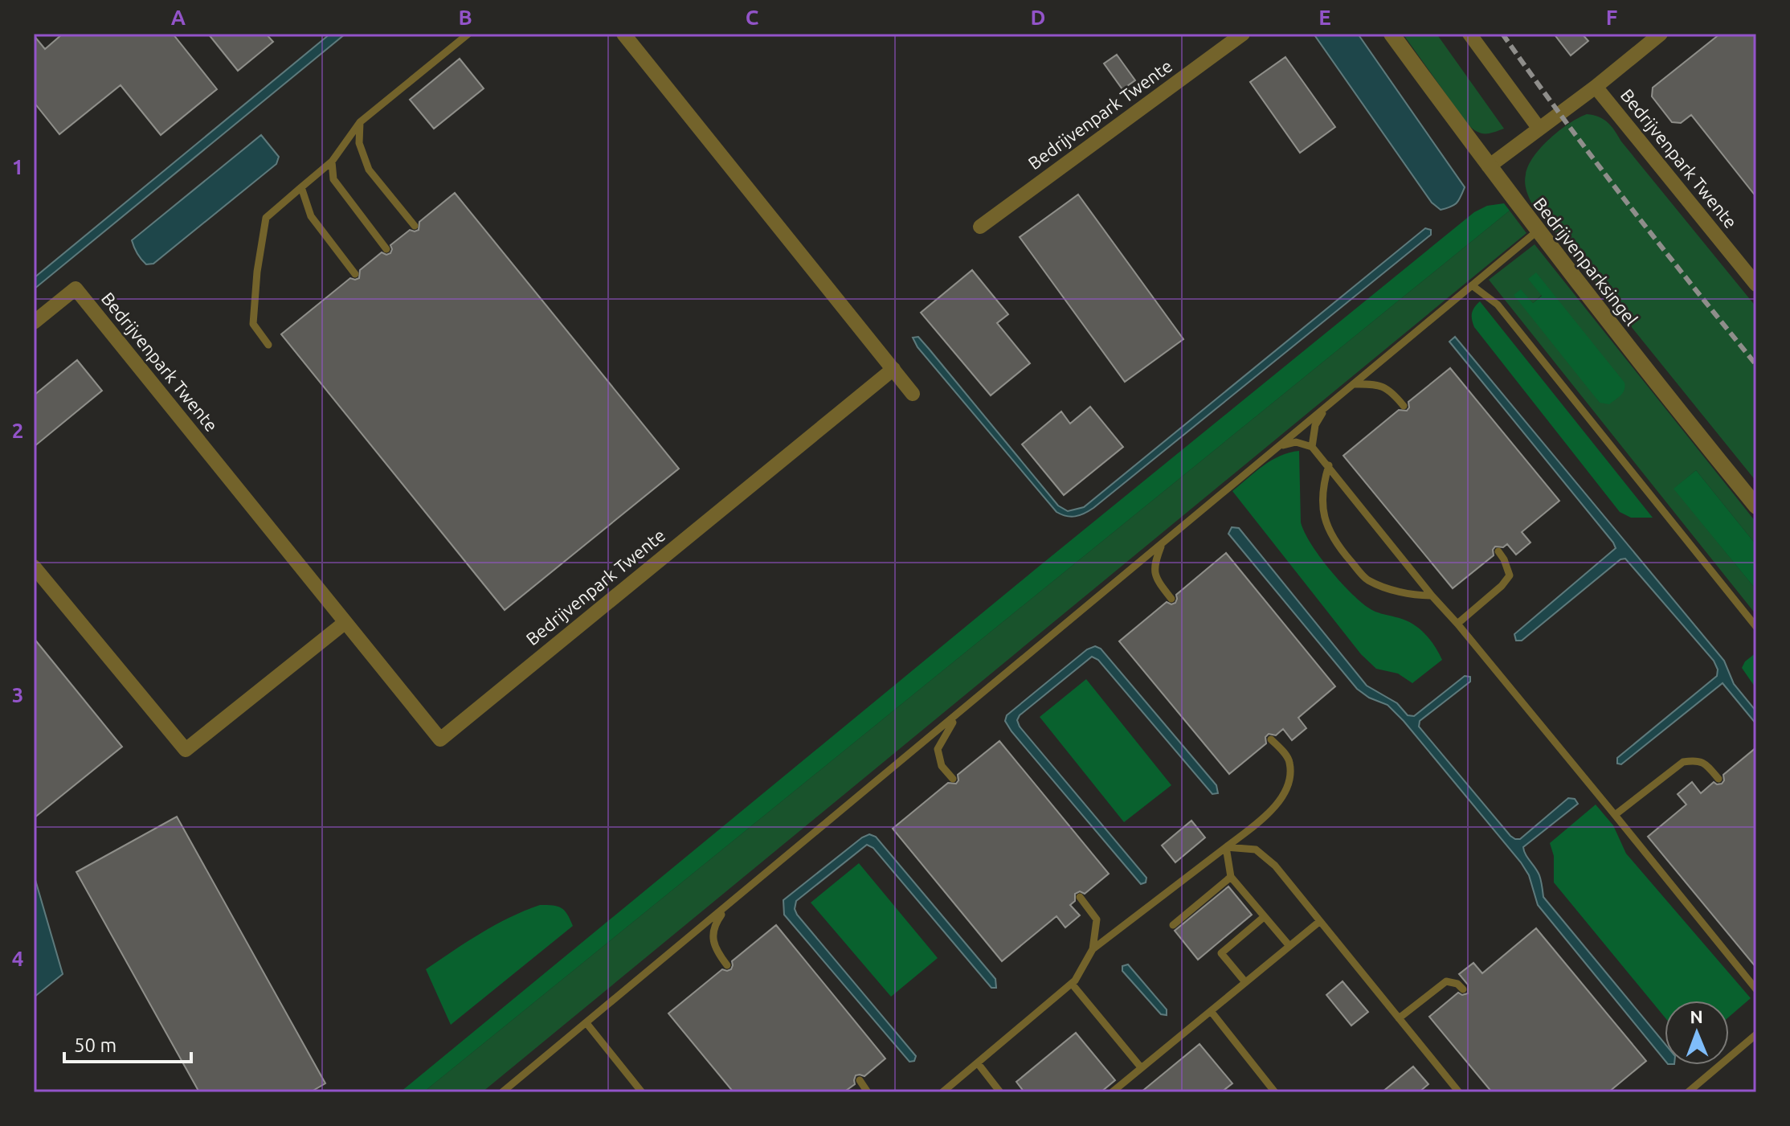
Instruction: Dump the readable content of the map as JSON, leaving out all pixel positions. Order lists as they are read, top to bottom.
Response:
{
  "streets": {
    "street": ["Bedrijvenpark Twente", "Bedrijvenparksingel"]
  },
  "crossings": [
    ["Bedrijvenpark Twente", "Bedrijvenparksingel"]
  ],
  "scale_bar": "50 m",
  "north": "top",
  "grid": {
    "columns": [
      "A",
      "B",
      "C",
      "D",
      "E",
      "F"
    ],
    "rows": [
      "1",
      "2",
      "3",
      "4"
    ]
  }
}
